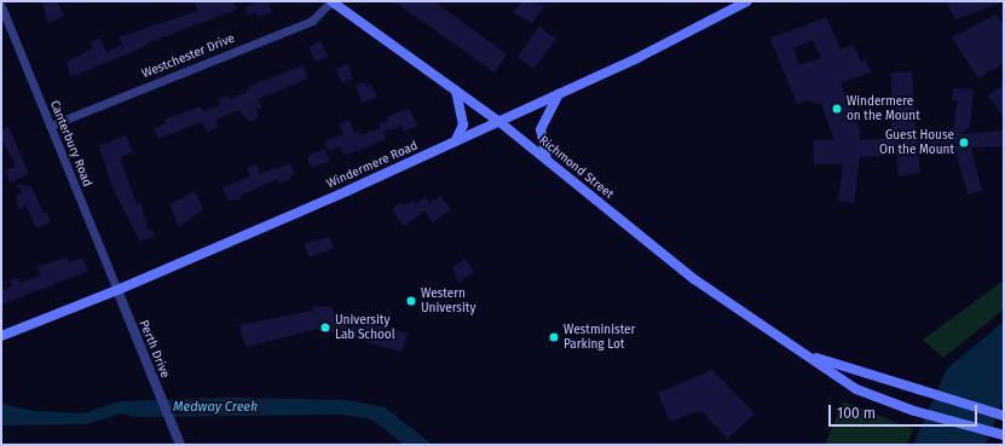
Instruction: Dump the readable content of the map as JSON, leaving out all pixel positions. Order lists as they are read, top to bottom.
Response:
{
  "streets": {
    "main road": ["Windermere Road", "Richmond Street"],
    "street": ["Westchester Drive", "Canterbury Road", "Perth Drive"]
  },
  "crossings": [
    ["Westchester Drive", "Canterbury Road"],
    ["Westchester Drive", "Richmond Street"],
    ["Canterbury Road", "Windermere Road"],
    ["Canterbury Road", "Perth Drive"],
    ["Windermere Road", "Richmond Street"],
    ["Windermere Road", "Perth Drive"]
  ],
  "water": ["Medway Creek"],
  "places": [
    "Windermere on the Mount",
    "Guest House On the Mount",
    "Western University",
    "University Lab School",
    "Westminister Parking Lot"
  ],
  "scale_bar": "100 m"
}
